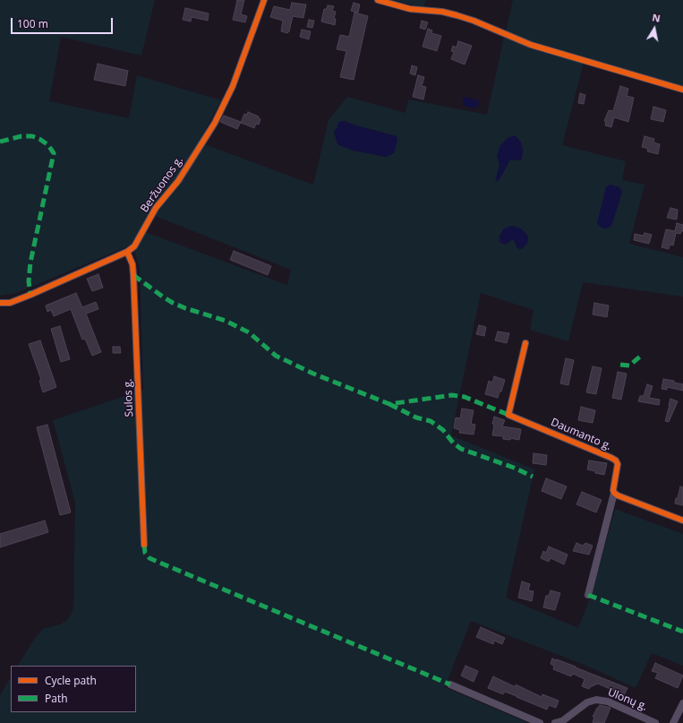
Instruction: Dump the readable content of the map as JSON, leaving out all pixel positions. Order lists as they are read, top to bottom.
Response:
{
  "streets": {
    "street": [
      "Beržuonos g.",
      "Sulos g.",
      "Daumanto g.",
      "Ulonų g."
    ]
  },
  "crossings": [
    ["Beržuonos g.", "Sulos g."]
  ],
  "legend": ["Cycle path", "Path"],
  "scale_bar": "100 m",
  "north": "top"
}
